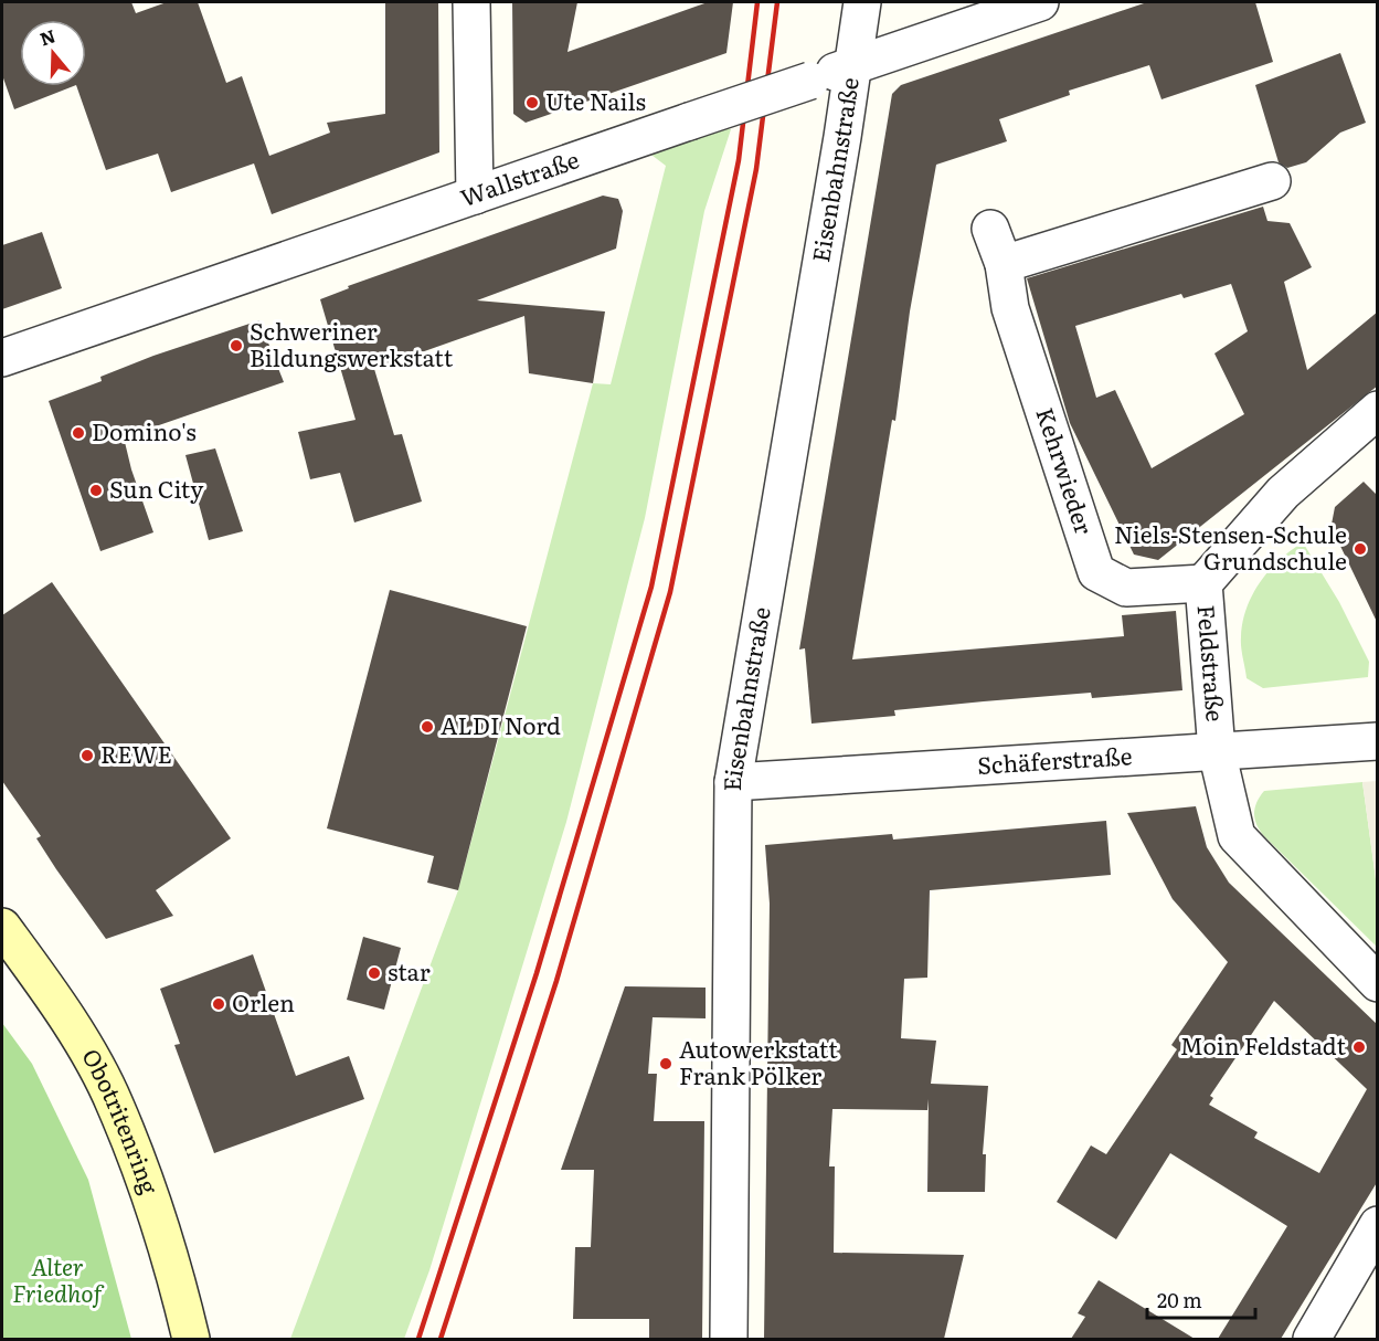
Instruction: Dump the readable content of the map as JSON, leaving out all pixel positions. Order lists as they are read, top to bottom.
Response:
{
  "streets": {
    "street": [
      "Eisenbahnstraße",
      "Wallstraße",
      "Kehrwieder",
      "Feldstraße",
      "Schäferstraße",
      "Obotritenring"
    ]
  },
  "crossings": [
    ["Eisenbahnstraße", "Wallstraße"],
    ["Eisenbahnstraße", "Schäferstraße"],
    ["Kehrwieder", "Feldstraße"],
    ["Feldstraße", "Schäferstraße"]
  ],
  "parks": ["Alter Friedhof"],
  "places": [
    "Ute Nails",
    "Schweriner Bildungswerkstatt",
    "Domino's",
    "Sun City",
    "Niels-Stensen-Schule Grundschule",
    "ALDI Nord",
    "REWE",
    "star",
    "Orlen",
    "Moin Feldstadt",
    "Autowerkstatt Frank Pölker"
  ],
  "scale_bar": "20 m",
  "north": "top"
}
